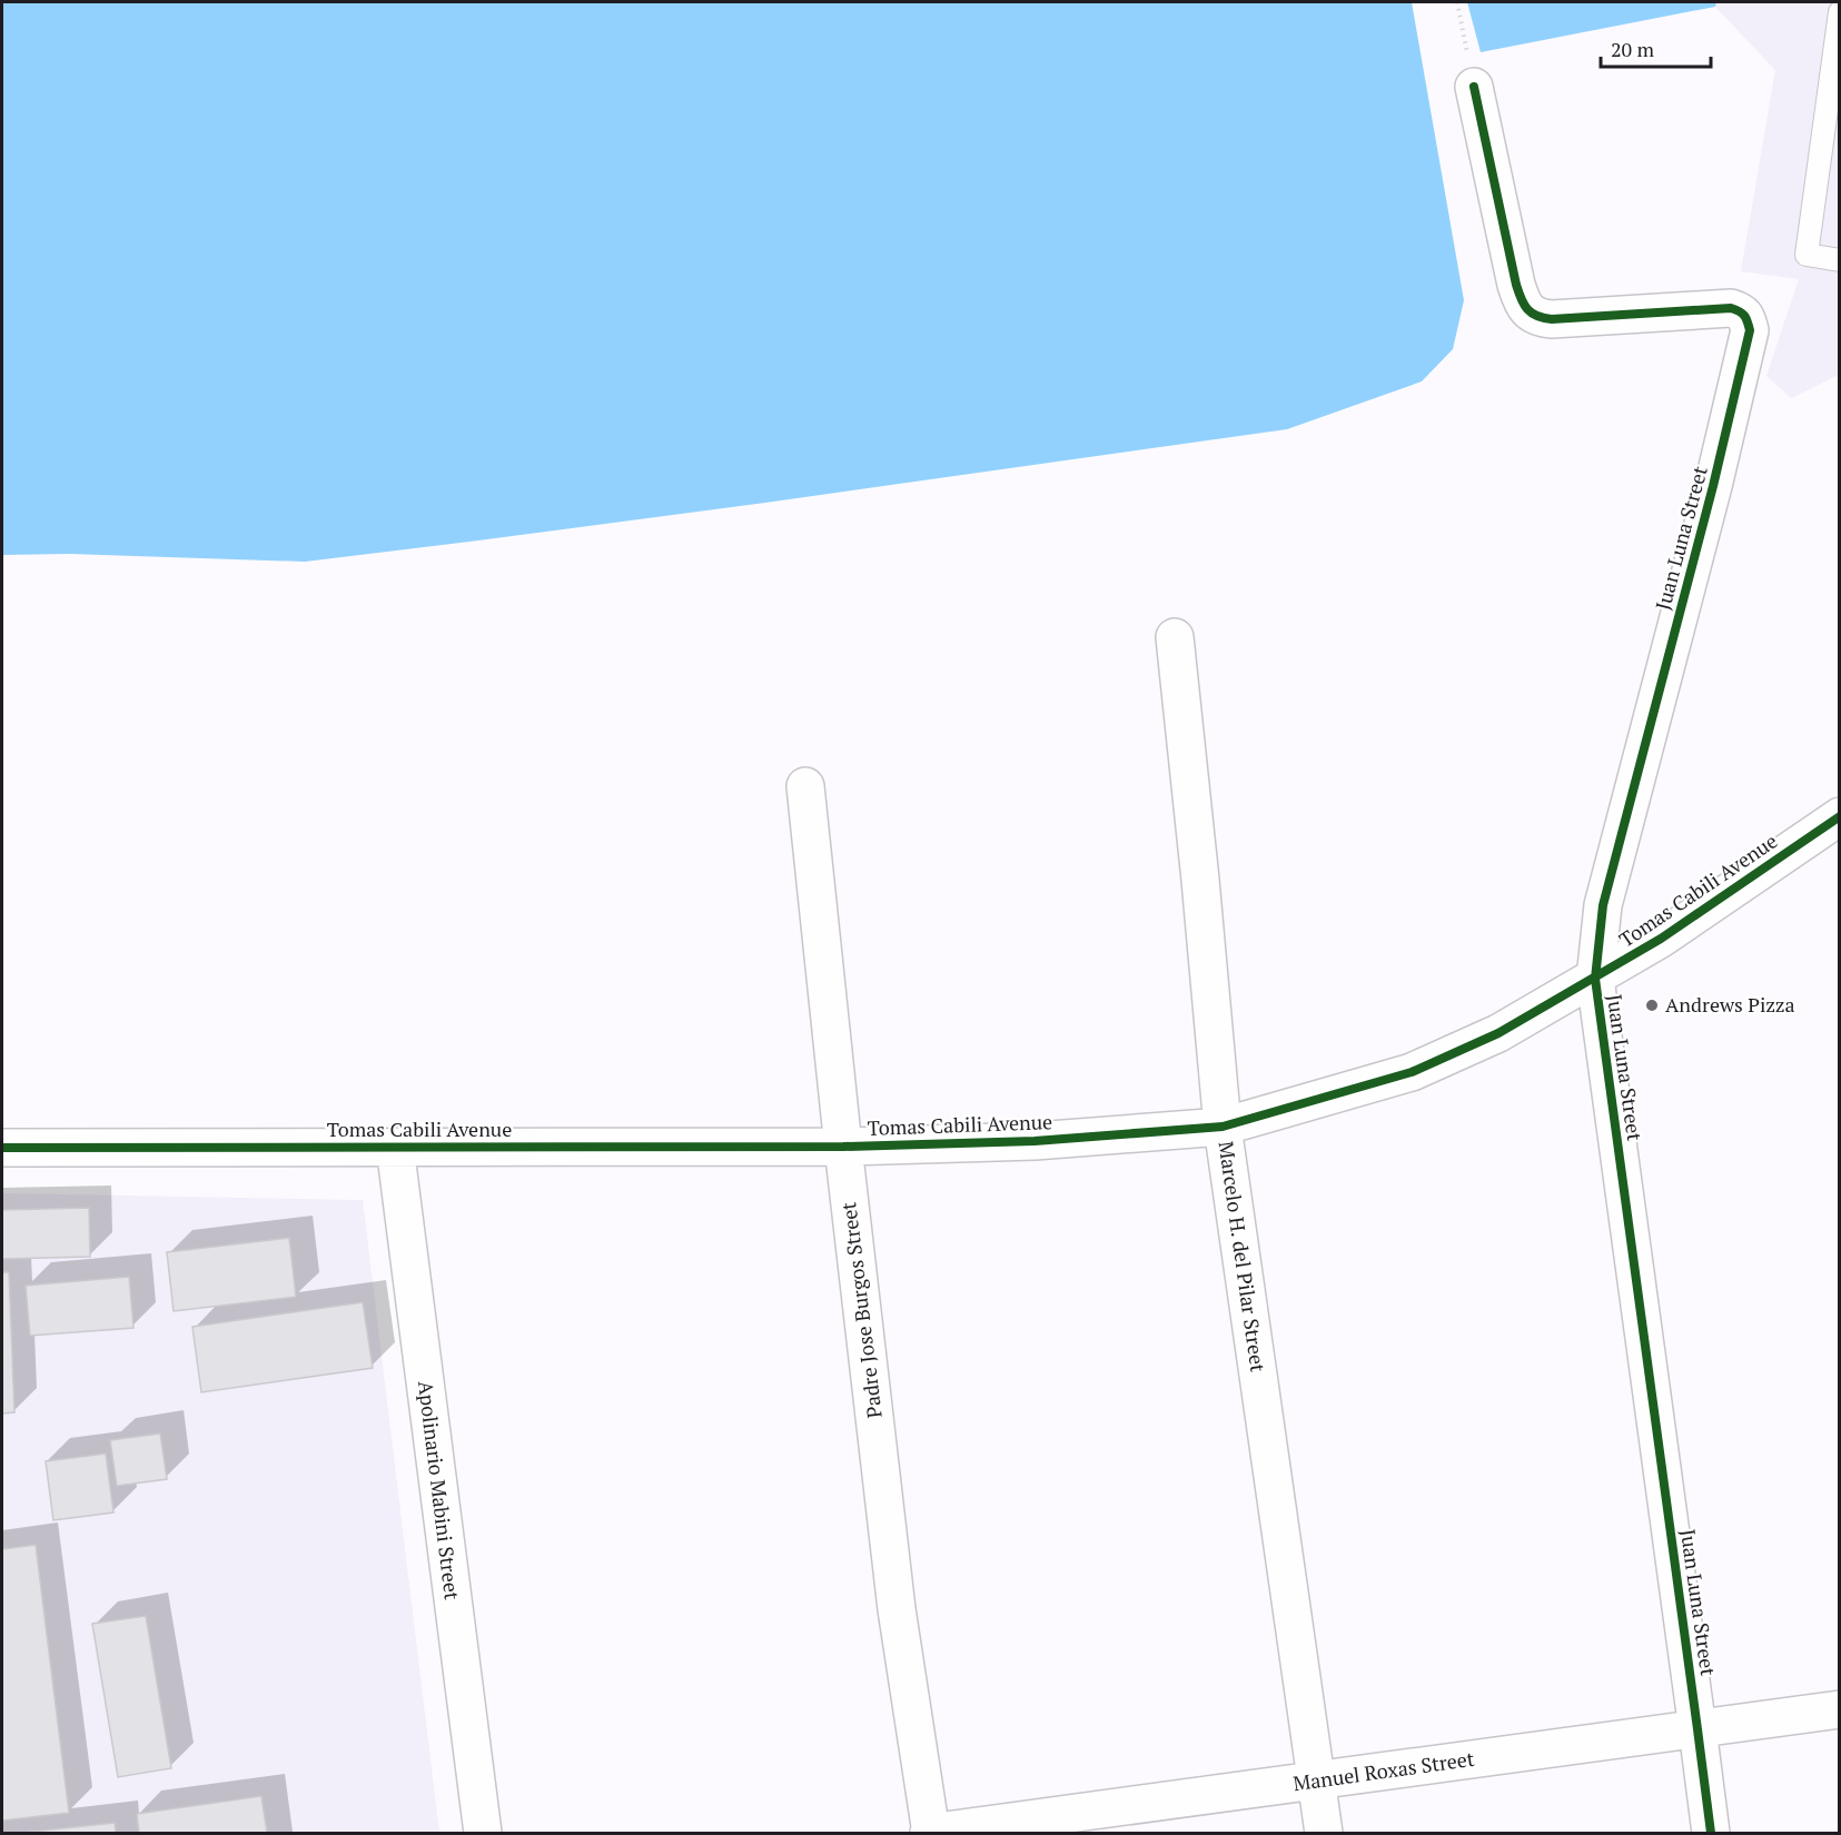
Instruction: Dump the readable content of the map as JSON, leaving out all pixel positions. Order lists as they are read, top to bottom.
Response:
{
  "streets": {
    "street": [
      "Juan Luna Street",
      "Tomas Cabili Avenue",
      "Marcelo H. del Pilar Street",
      "Padre Jose Burgos Street",
      "Apolinario Mabini Street",
      "Manuel Roxas Street"
    ]
  },
  "crossings": [
    ["Juan Luna Street", "Tomas Cabili Avenue"],
    ["Juan Luna Street", "Manuel Roxas Street"],
    ["Tomas Cabili Avenue", "Marcelo H. del Pilar Street"],
    ["Tomas Cabili Avenue", "Padre Jose Burgos Street"],
    ["Tomas Cabili Avenue", "Apolinario Mabini Street"],
    ["Marcelo H. del Pilar Street", "Manuel Roxas Street"],
    ["Padre Jose Burgos Street", "Manuel Roxas Street"]
  ],
  "places": ["Andrews Pizza"],
  "scale_bar": "20 m"
}
